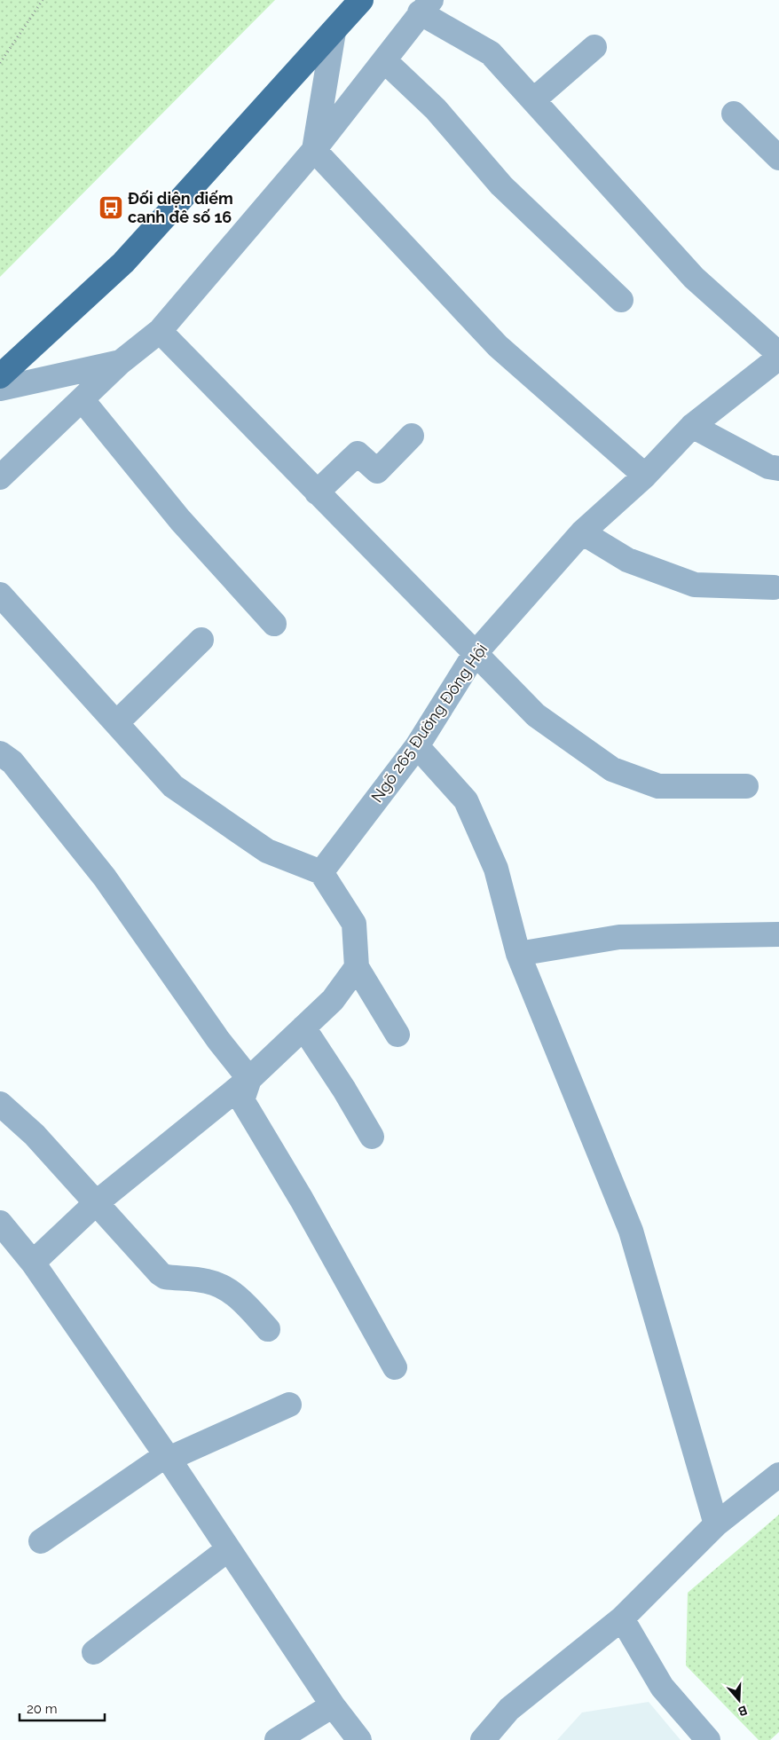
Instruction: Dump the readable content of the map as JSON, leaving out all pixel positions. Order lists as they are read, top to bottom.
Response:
{
  "streets": {
    "street": ["Ngõ 265 Đường Đông Hội"]
  },
  "places": {
    "bus stop": ["Đối diện điếm canh đê số 16"]
  },
  "scale_bar": "20 m",
  "north": "bottom"
}
